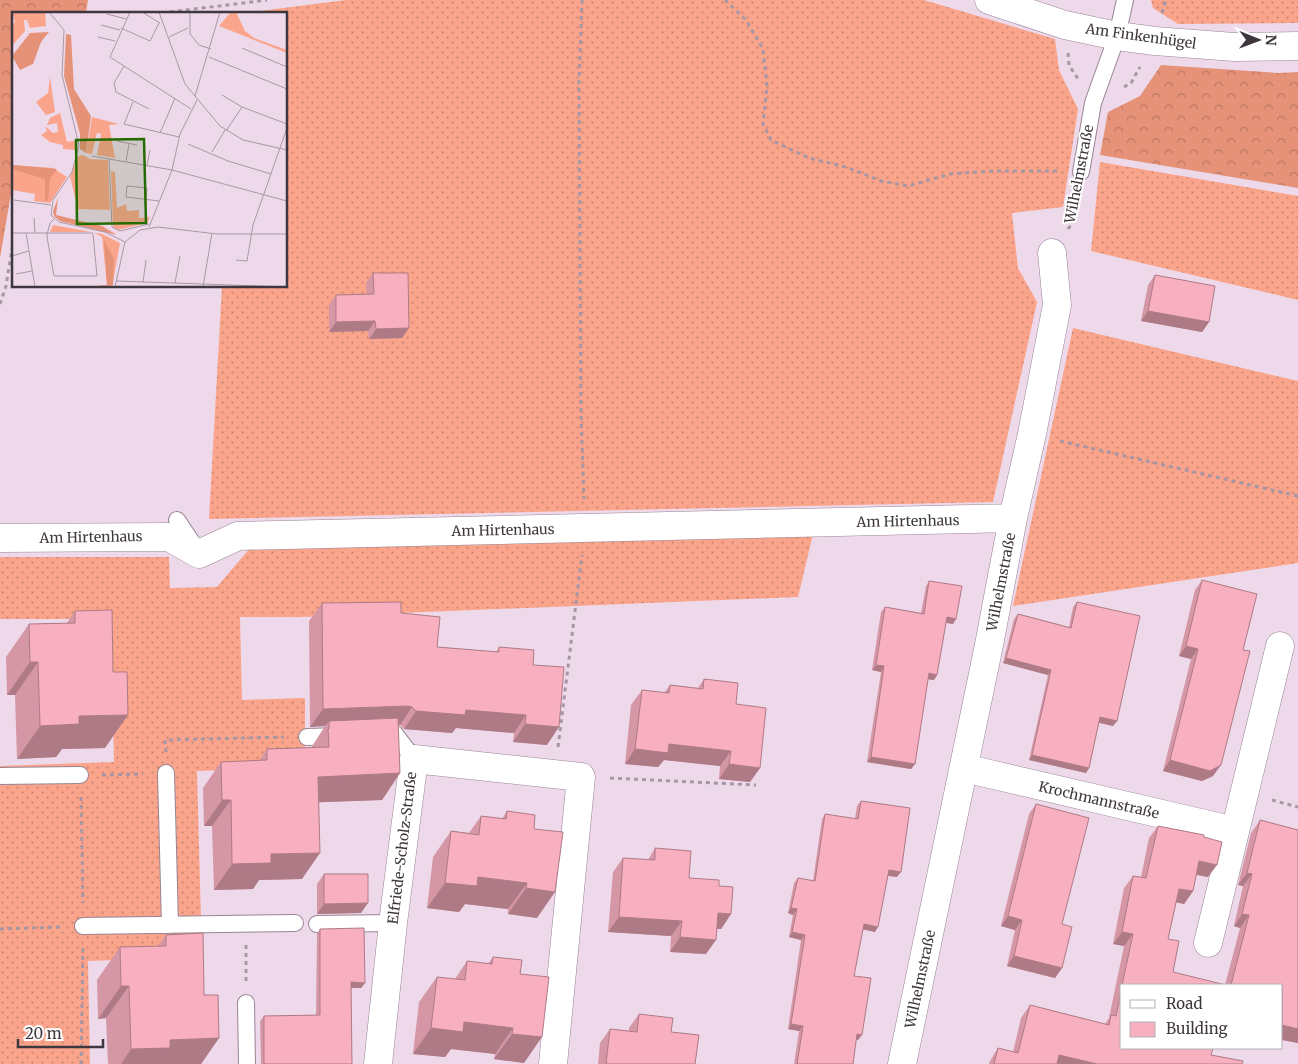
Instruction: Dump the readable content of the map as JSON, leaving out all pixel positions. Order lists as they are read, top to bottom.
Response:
{
  "streets": {
    "street": [
      "Am Finkenhügel",
      "Wilhelmstraße",
      "Am Hirtenhaus",
      "Krochmannstraße",
      "Elfriede-Scholz-Straße"
    ]
  },
  "crossings": [
    ["Am Finkenhügel", "Wilhelmstraße"],
    ["Wilhelmstraße", "Am Hirtenhaus"],
    ["Wilhelmstraße", "Krochmannstraße"]
  ],
  "legend": ["Road", "Building"],
  "scale_bar": "20 m",
  "north": "right"
}
